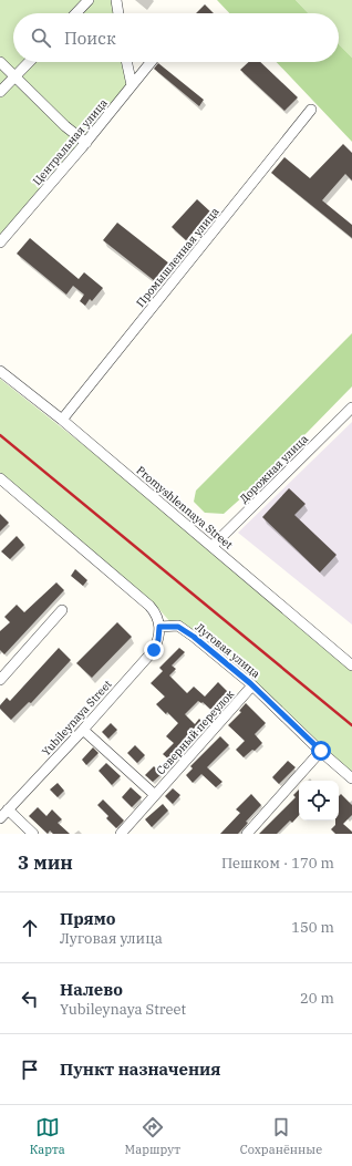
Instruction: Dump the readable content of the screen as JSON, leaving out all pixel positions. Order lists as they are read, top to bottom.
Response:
{
  "streets": {
    "street": [
      "Центральная улица",
      "Промышленная улица",
      "Дорожная улица",
      "Promyshlennaya Street",
      "Луговая улица",
      "Yubileynaya Street",
      "Северный переулок"
    ]
  },
  "crossings": [
    ["Промышленная улица", "Promyshlennaya Street"],
    ["Дорожная улица", "Promyshlennaya Street"],
    ["Луговая улица", "Yubileynaya Street"],
    ["Луговая улица", "Северный переулок"]
  ],
  "page": {
    "search": "Поиск",
    "heading": ["3 мин", "Пешком · 170 m"],
    "list": [
      ["Прямо", "Луговая улица", "150 m"],
      ["Налево", "Yubileynaya Street", "20 m"],
      "Пункт назначения"
    ],
    "nav": ["Карта", "Маршрут", "Сохранённые"]
  }
}
